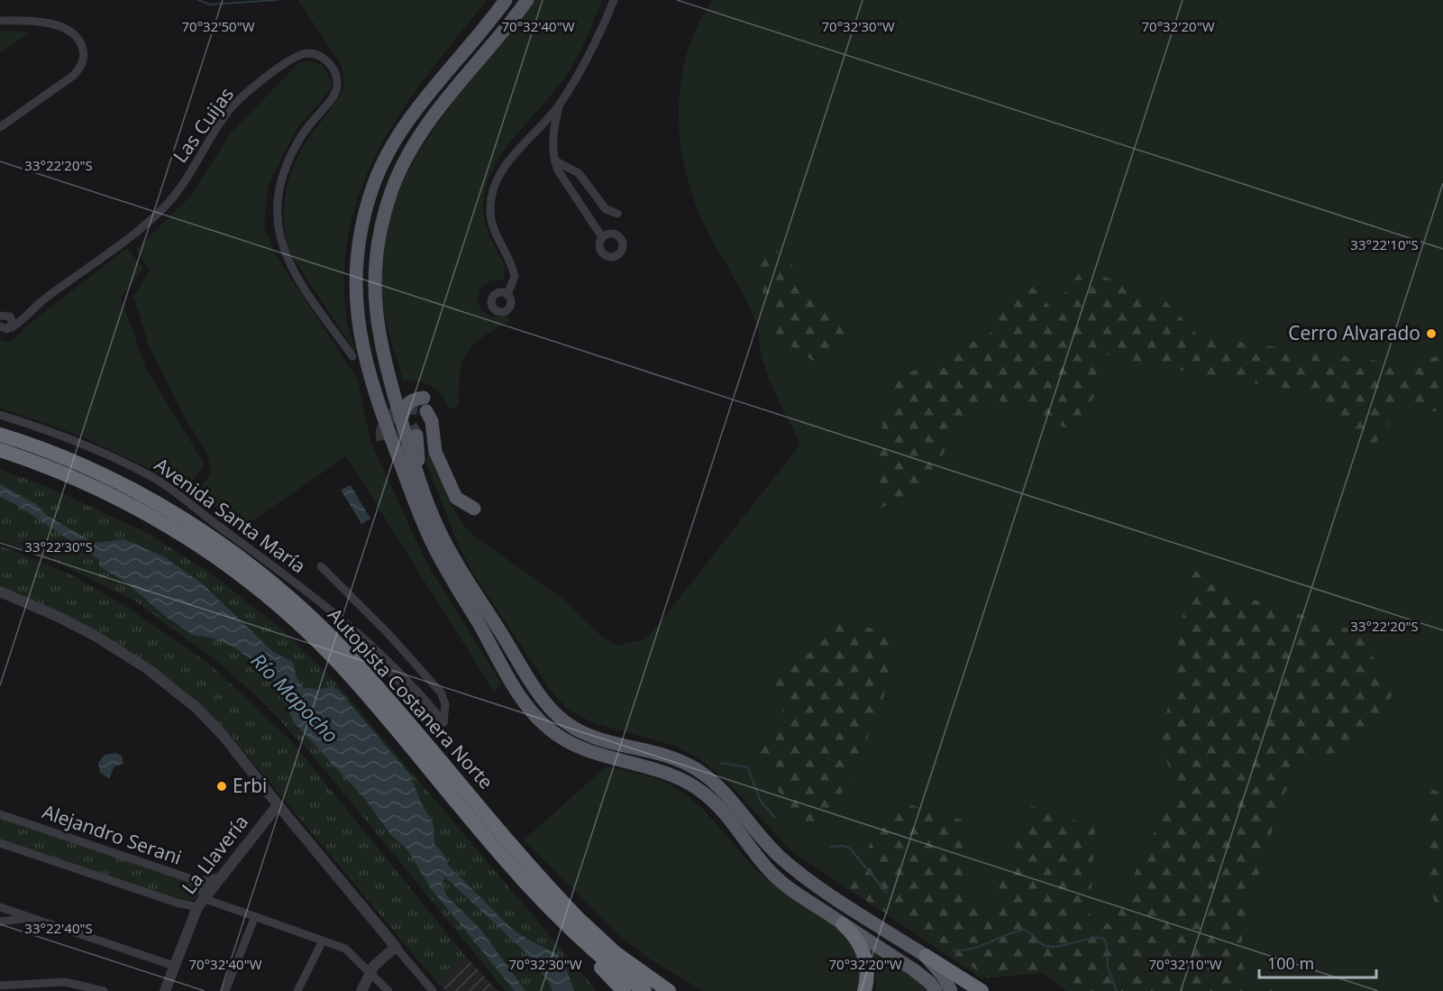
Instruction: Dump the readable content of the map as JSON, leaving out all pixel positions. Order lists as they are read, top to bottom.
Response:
{
  "streets": {
    "highway": ["Autopista Costanera Norte"],
    "street": [
      "Las Cuijas",
      "Avenida Santa María",
      "Alejandro Serani",
      "La Llavería"
    ]
  },
  "crossings": [
    ["Alejandro Serani", "La Llavería"]
  ],
  "water": ["Río Mapocho"],
  "places": ["Cerro Alvarado", "Erbi"],
  "scale_bar": "100 m",
  "coordinates": [
    "70°32'50\"W",
    "70°32'40\"W",
    "70°32'30\"W",
    "70°32'20\"W",
    "33°22'20\"S",
    "33°22'10\"S",
    "33°22'30\"S",
    "33°22'40\"S",
    "70°32'10\"W"
  ]
}
